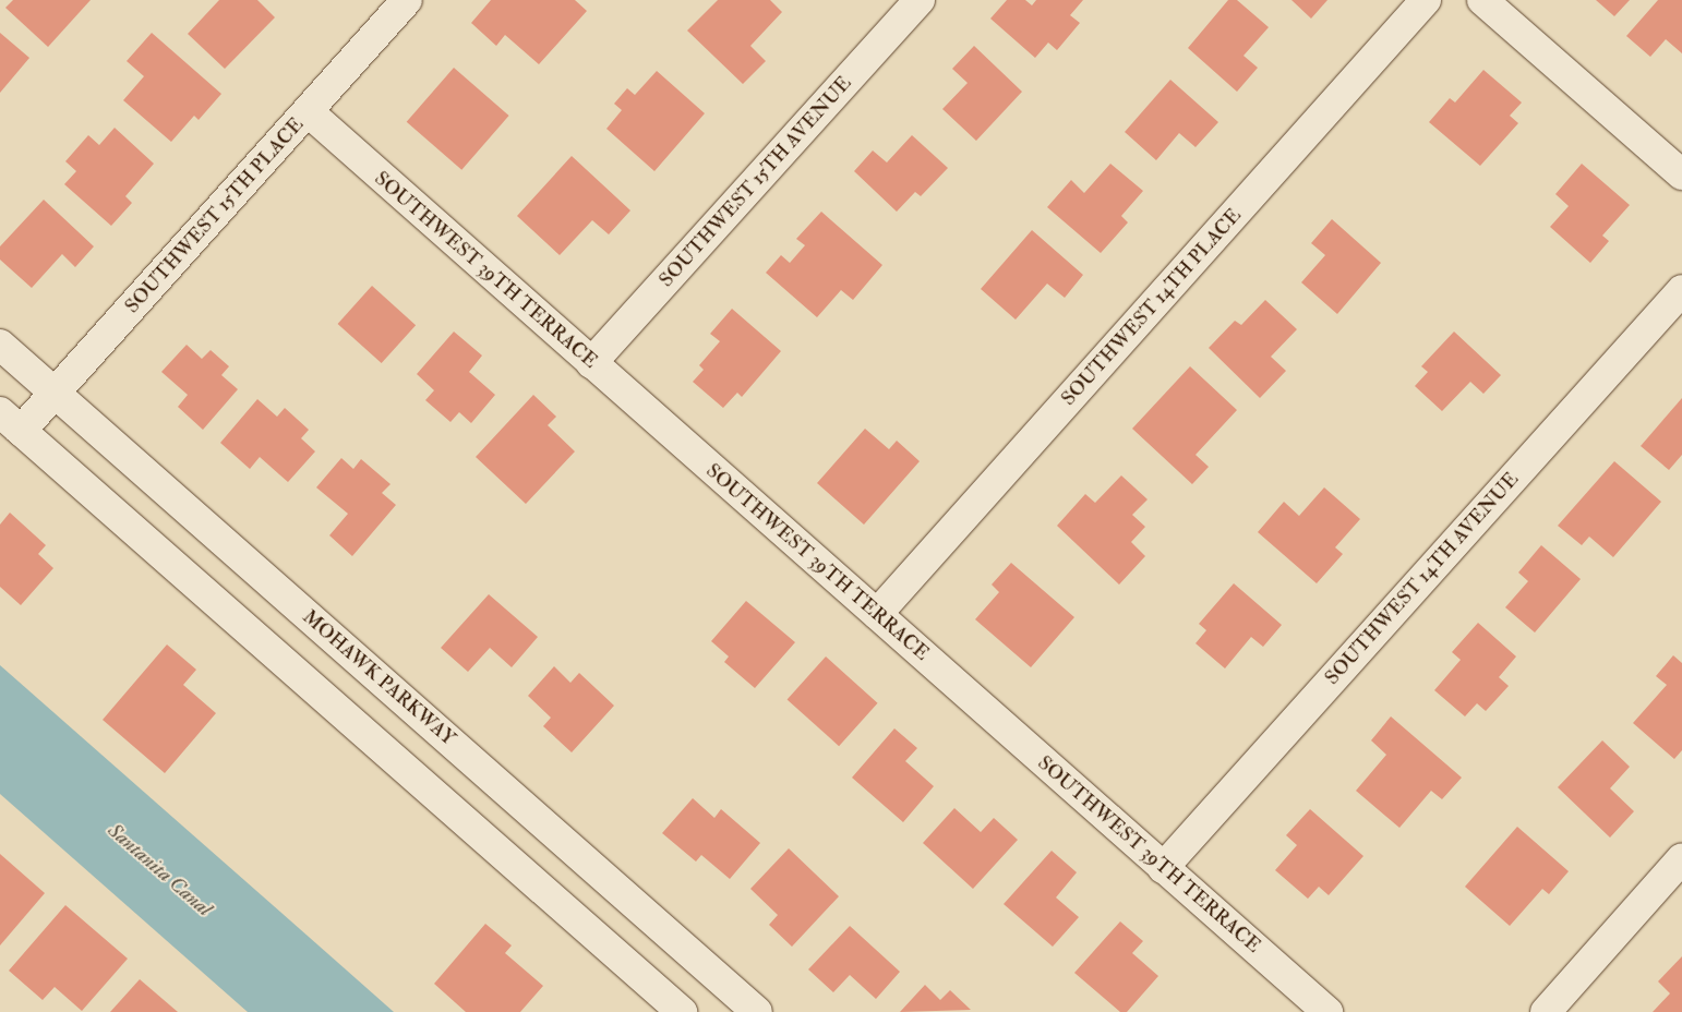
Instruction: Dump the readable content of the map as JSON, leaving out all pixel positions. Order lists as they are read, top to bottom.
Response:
{
  "streets": {
    "street": [
      "SOUTHWEST 15TH AVENUE",
      "SOUTHWEST 15TH PLACE",
      "SOUTHWEST 39TH TERRACE",
      "SOUTHWEST 14TH PLACE",
      "SOUTHWEST 14TH AVENUE",
      "MOHAWK PARKWAY"
    ]
  },
  "crossings": [
    ["SOUTHWEST 15TH AVENUE", "SOUTHWEST 39TH TERRACE"],
    ["SOUTHWEST 15TH PLACE", "SOUTHWEST 39TH TERRACE"],
    ["SOUTHWEST 15TH PLACE", "MOHAWK PARKWAY"],
    ["SOUTHWEST 39TH TERRACE", "SOUTHWEST 14TH PLACE"],
    ["SOUTHWEST 39TH TERRACE", "SOUTHWEST 14TH AVENUE"]
  ],
  "water": ["Santanita Canal"]
}
